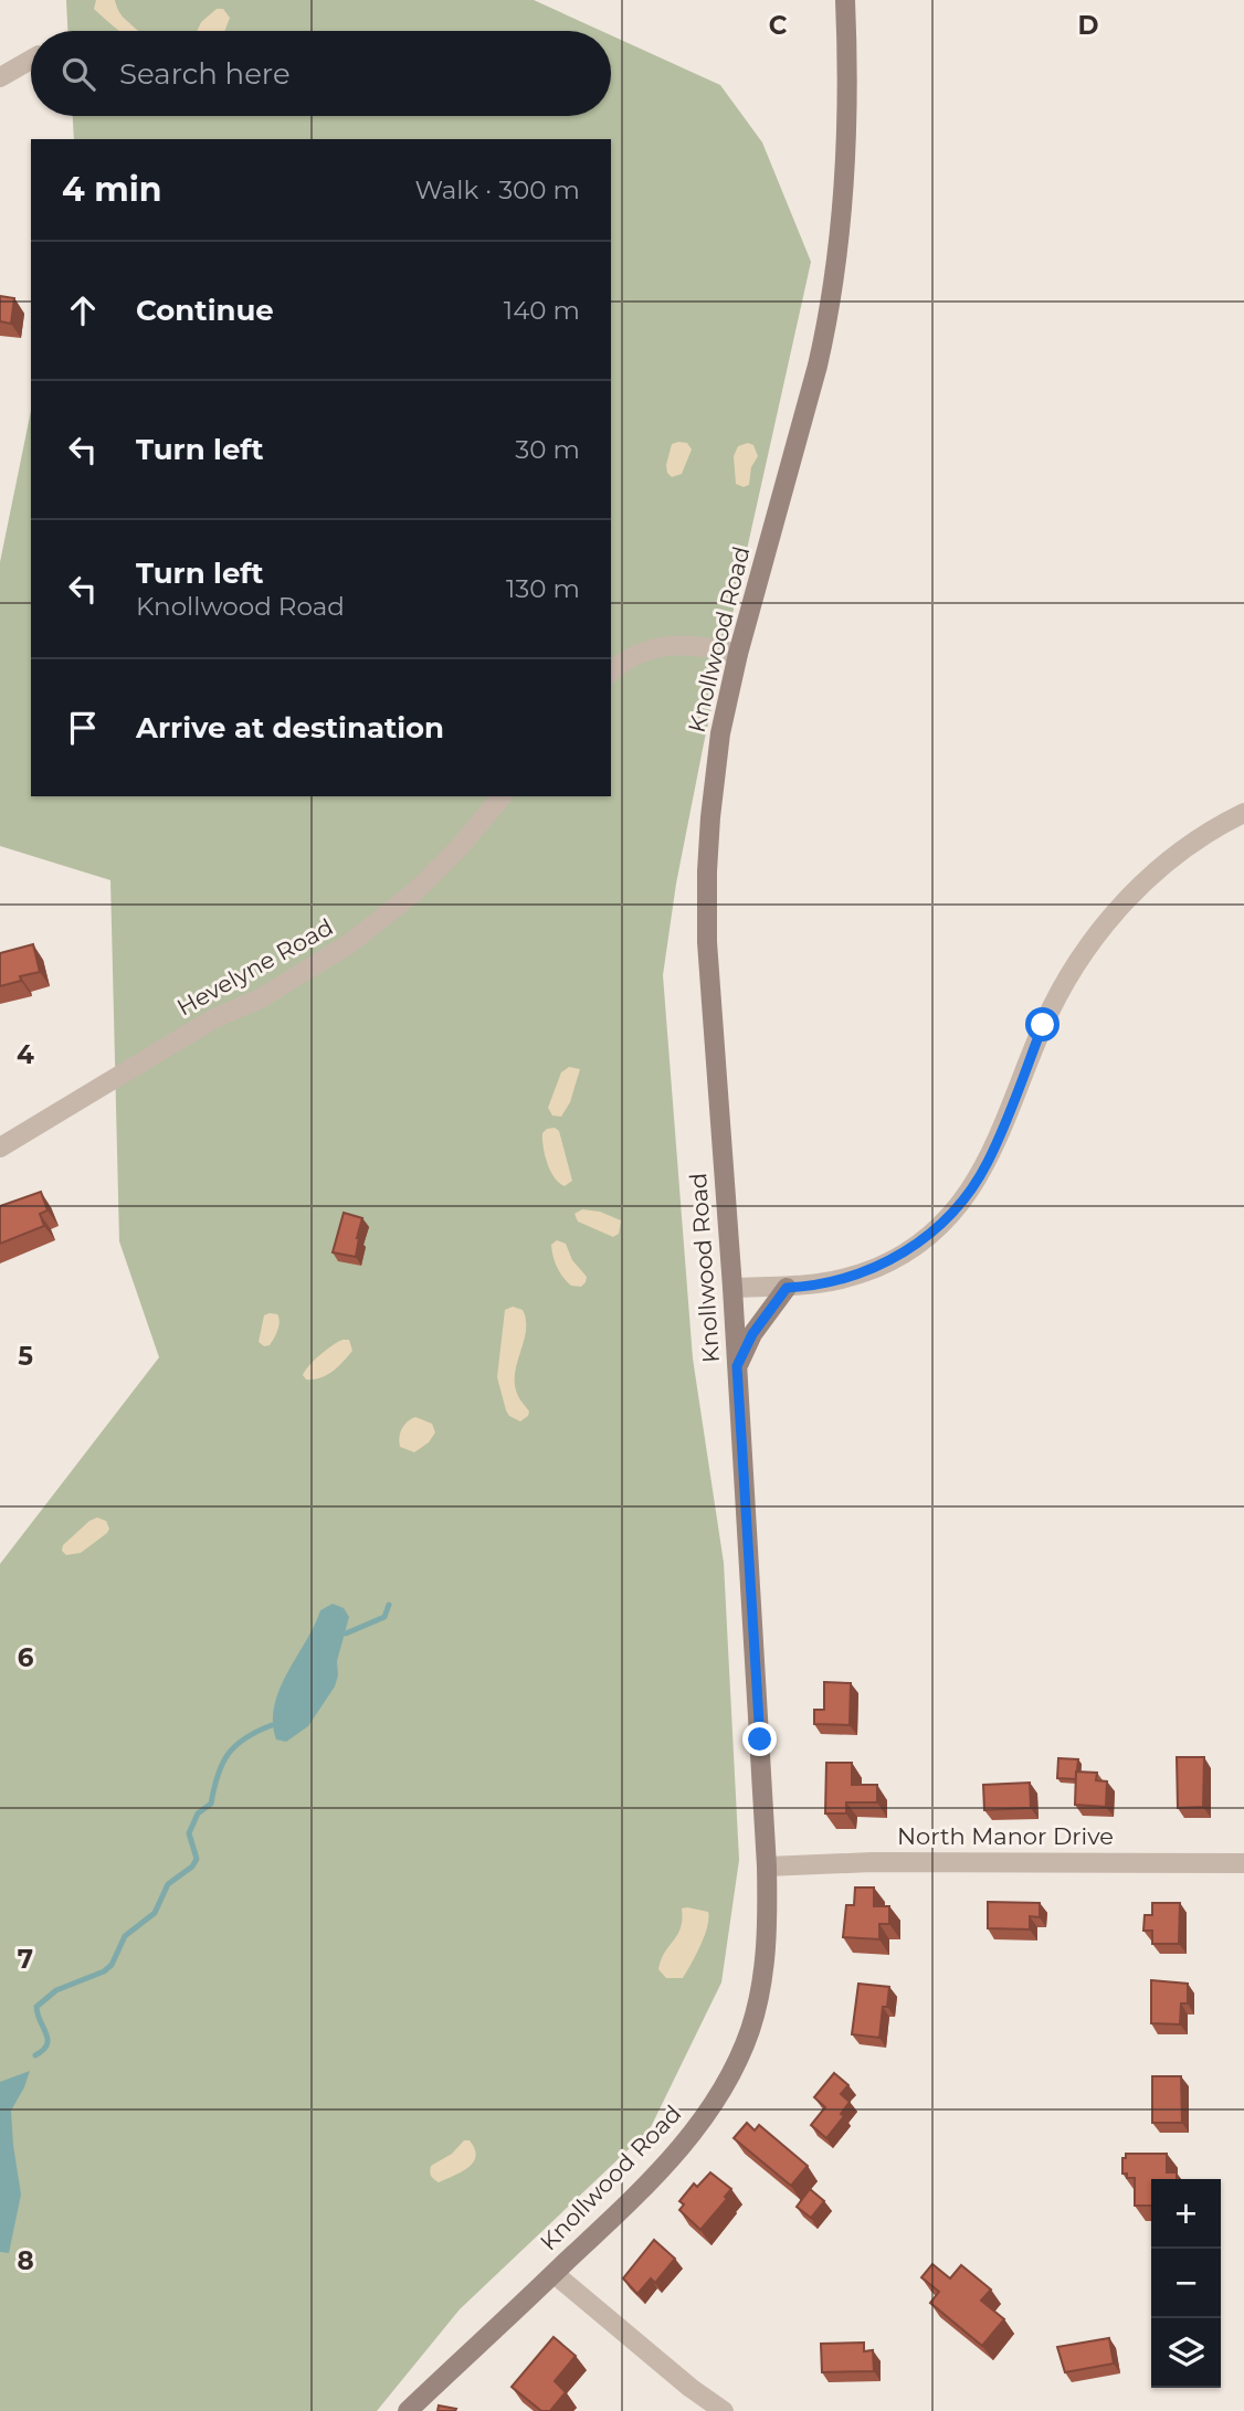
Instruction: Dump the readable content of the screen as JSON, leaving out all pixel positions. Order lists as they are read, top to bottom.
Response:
{
  "streets": {
    "main road": ["Knollwood Road"],
    "street": ["Hevelyne Road", "North Manor Drive"]
  },
  "crossings": [
    ["Knollwood Road", "North Manor Drive"]
  ],
  "page": {
    "search": "Search here",
    "heading": ["4 min", "Walk · 300 m"],
    "list": [
      ["Continue", "140 m"],
      ["Turn left", "30 m"],
      ["Turn left", "Knollwood Road", "130 m"],
      "Arrive at destination"
    ],
    "map_buttons": ["+", "−"]
  },
  "grid": {
    "columns": ["C", "D"],
    "rows": [
      "4",
      "5",
      "6",
      "7",
      "8"
    ]
  }
}
